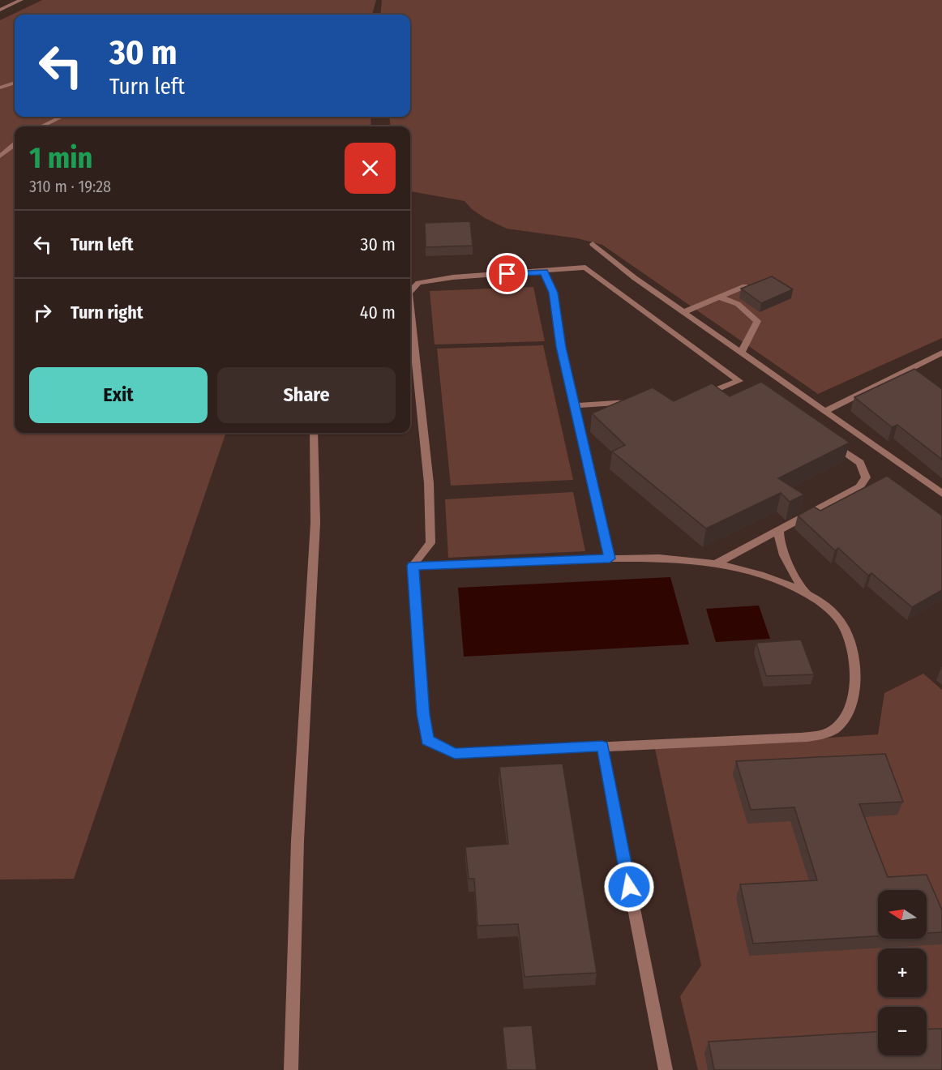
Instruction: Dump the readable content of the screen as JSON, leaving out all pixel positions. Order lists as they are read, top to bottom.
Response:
{
  "north": "left",
  "page": {
    "turn": ["30 m", "Turn left"],
    "heading": ["1 min", "310 m · 19:28"],
    "list": [
      {
        "name": "Turn left",
        "value": "30 m"
      },
      {
        "name": "Turn right",
        "value": "40 m"
      }
    ],
    "buttons": ["Exit", "Share"],
    "map_buttons": ["+", "−"]
  }
}
